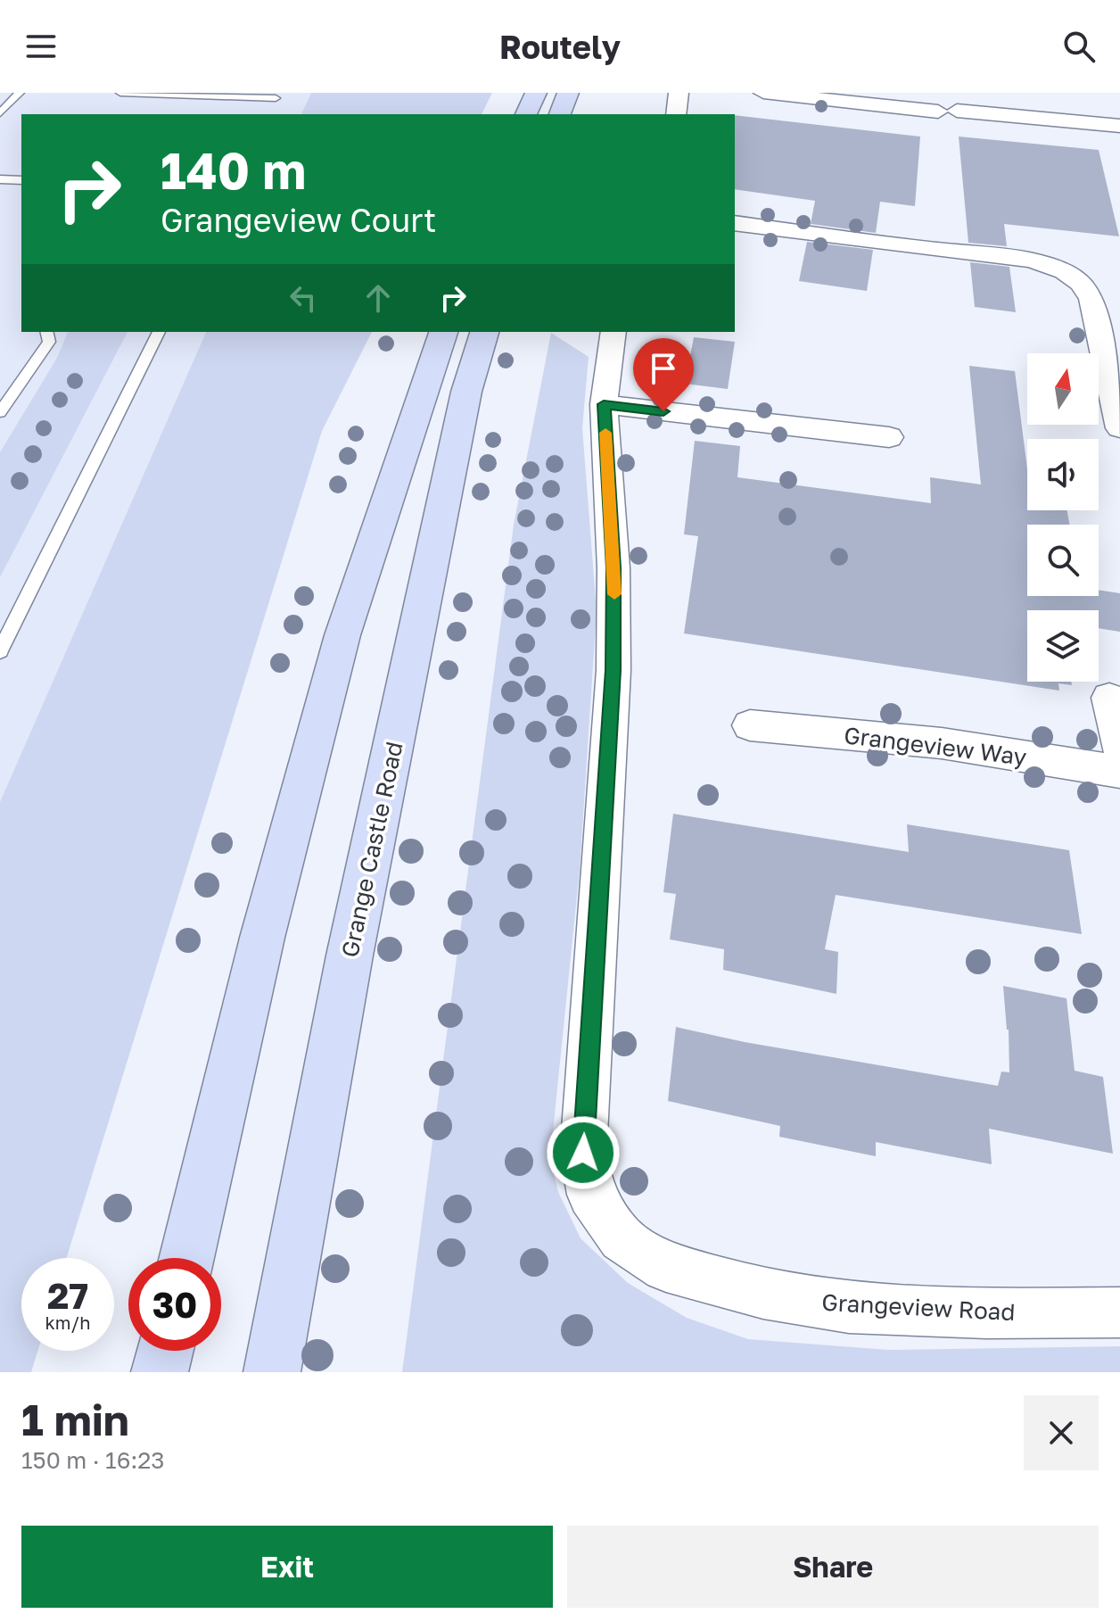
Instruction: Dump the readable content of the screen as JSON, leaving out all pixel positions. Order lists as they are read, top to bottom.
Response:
{
  "streets": {
    "main road": ["Grange Castle Road"],
    "street": ["Grangeview Way", "Grangeview Road"]
  },
  "north": "top",
  "page": {
    "header": "Routely",
    "turn": ["140 m", "Grangeview Court"],
    "speed": "27 km/h",
    "limit": "30",
    "heading": ["1 min", "150 m · 16:23"],
    "buttons": ["Exit", "Share"]
  }
}
